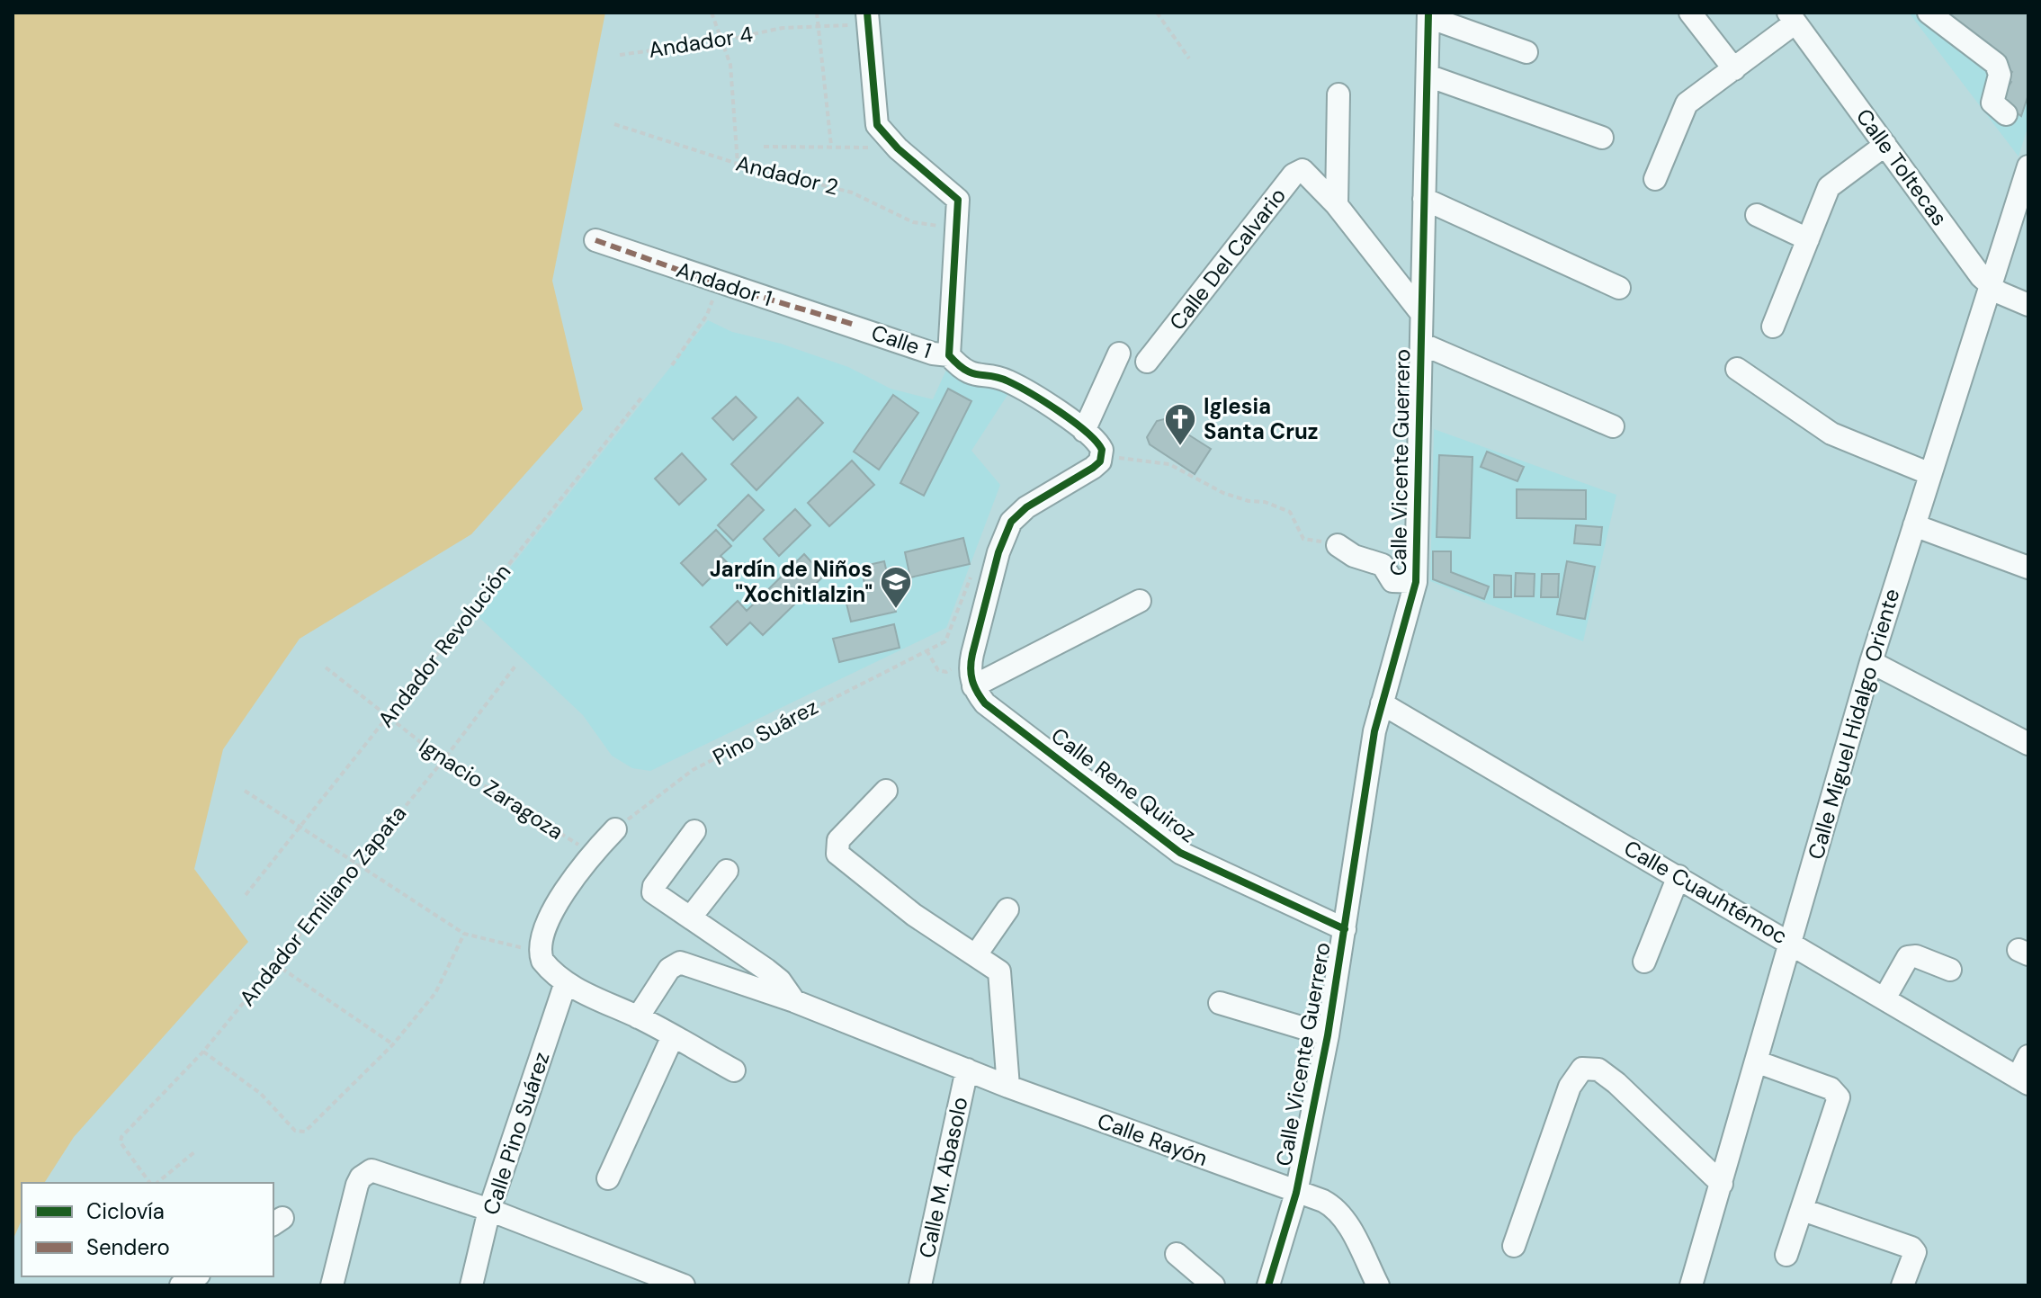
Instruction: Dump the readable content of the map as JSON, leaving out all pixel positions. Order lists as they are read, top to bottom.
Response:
{
  "streets": {
    "street": [
      "Calle Toltecas",
      "Calle Del Calvario",
      "Andador 1",
      "Calle 1",
      "Calle Vicente Guerrero",
      "Calle Miguel Hidalgo Oriente",
      "Calle Rene Quiroz",
      "Calle Cuauhtémoc",
      "Calle Pino Suárez",
      "Calle Rayón",
      "Calle M. Abasolo"
    ],
    "path": [
      "Andador 4",
      "Andador 2",
      "Andador Revolución",
      "Pino Suárez",
      "Ignacio Zaragoza",
      "Andador Emiliano Zapata"
    ]
  },
  "crossings": [
    ["Calle Toltecas", "Calle Miguel Hidalgo Oriente"],
    ["Calle Del Calvario", "Calle Vicente Guerrero"],
    ["Andador 1", "Calle 1"],
    ["Calle Vicente Guerrero", "Calle Rene Quiroz"],
    ["Calle Vicente Guerrero", "Calle Cuauhtémoc"],
    ["Calle Vicente Guerrero", "Calle Rayón"],
    ["Andador Revolución", "Ignacio Zaragoza"],
    ["Calle Miguel Hidalgo Oriente", "Calle Cuauhtémoc"],
    ["Ignacio Zaragoza", "Andador Emiliano Zapata"],
    ["Calle Rayón", "Calle M. Abasolo"]
  ],
  "places": {
    "church": ["Iglesia Santa Cruz"],
    "school or university": ["Jardín de Niños \"Xochitlalzin\""]
  },
  "legend": ["Ciclovía", "Sendero"]
}
